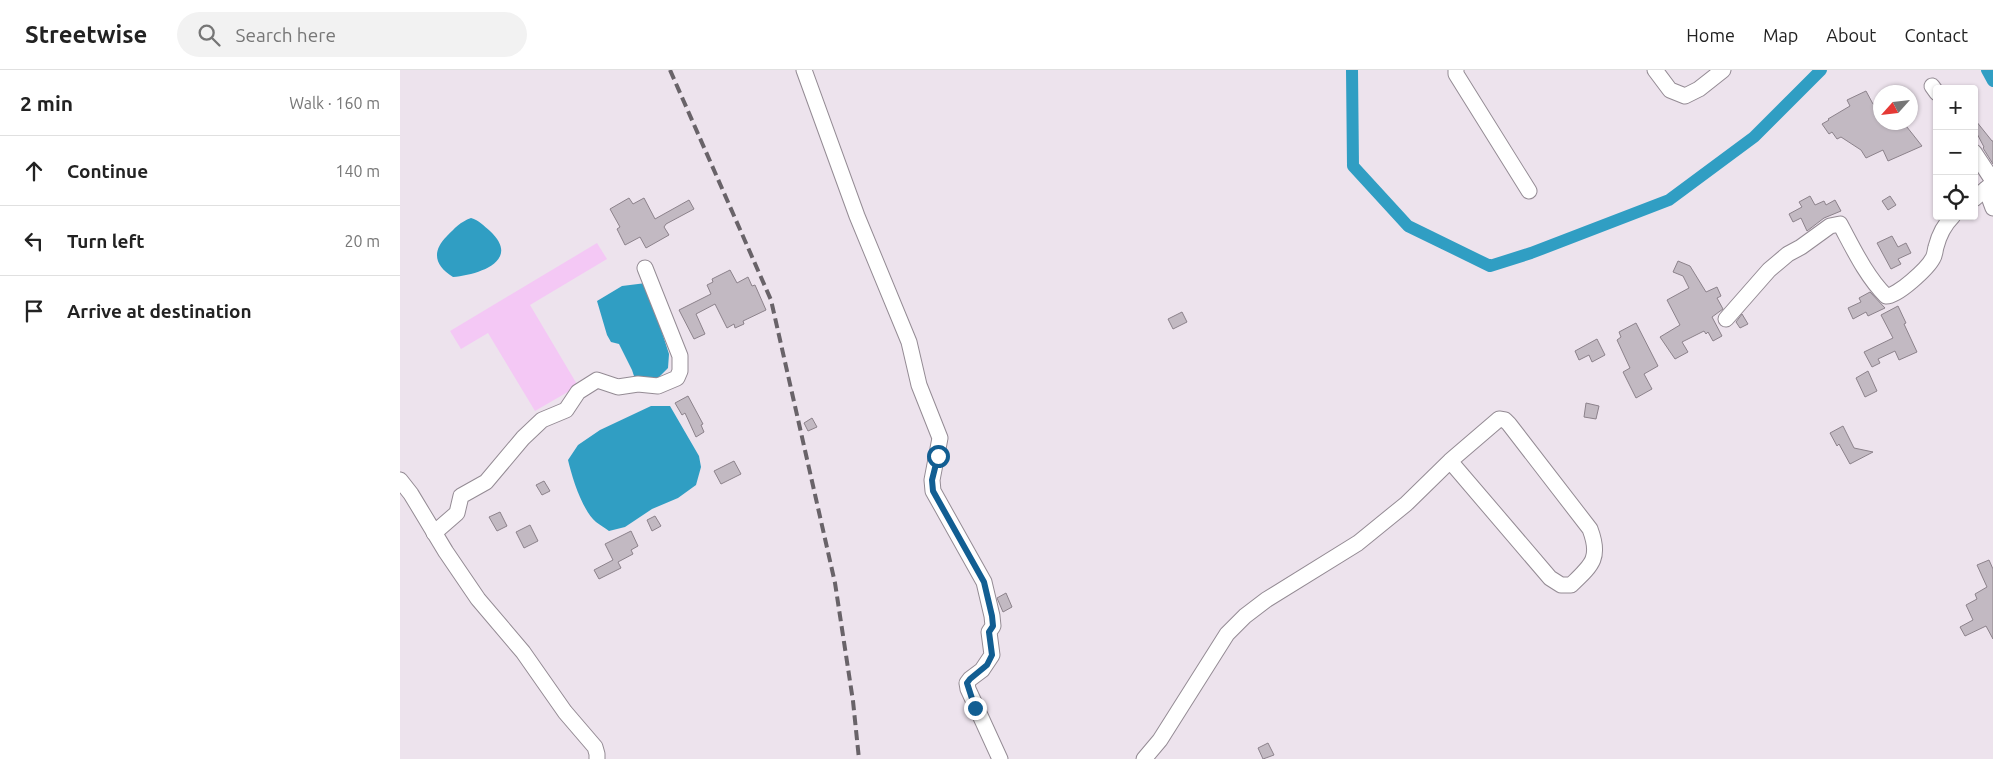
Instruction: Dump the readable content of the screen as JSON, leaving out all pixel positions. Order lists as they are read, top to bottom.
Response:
{
  "north": "bottom left",
  "page": {
    "header": "Streetwise",
    "search": "Search here",
    "nav": [
      "Home",
      "Map",
      "About",
      "Contact"
    ],
    "heading": ["2 min", "Walk · 160 m"],
    "map_buttons": ["+", "−"],
    "list": [
      ["Continue", "140 m"],
      ["Turn left", "20 m"],
      "Arrive at destination"
    ]
  }
}
